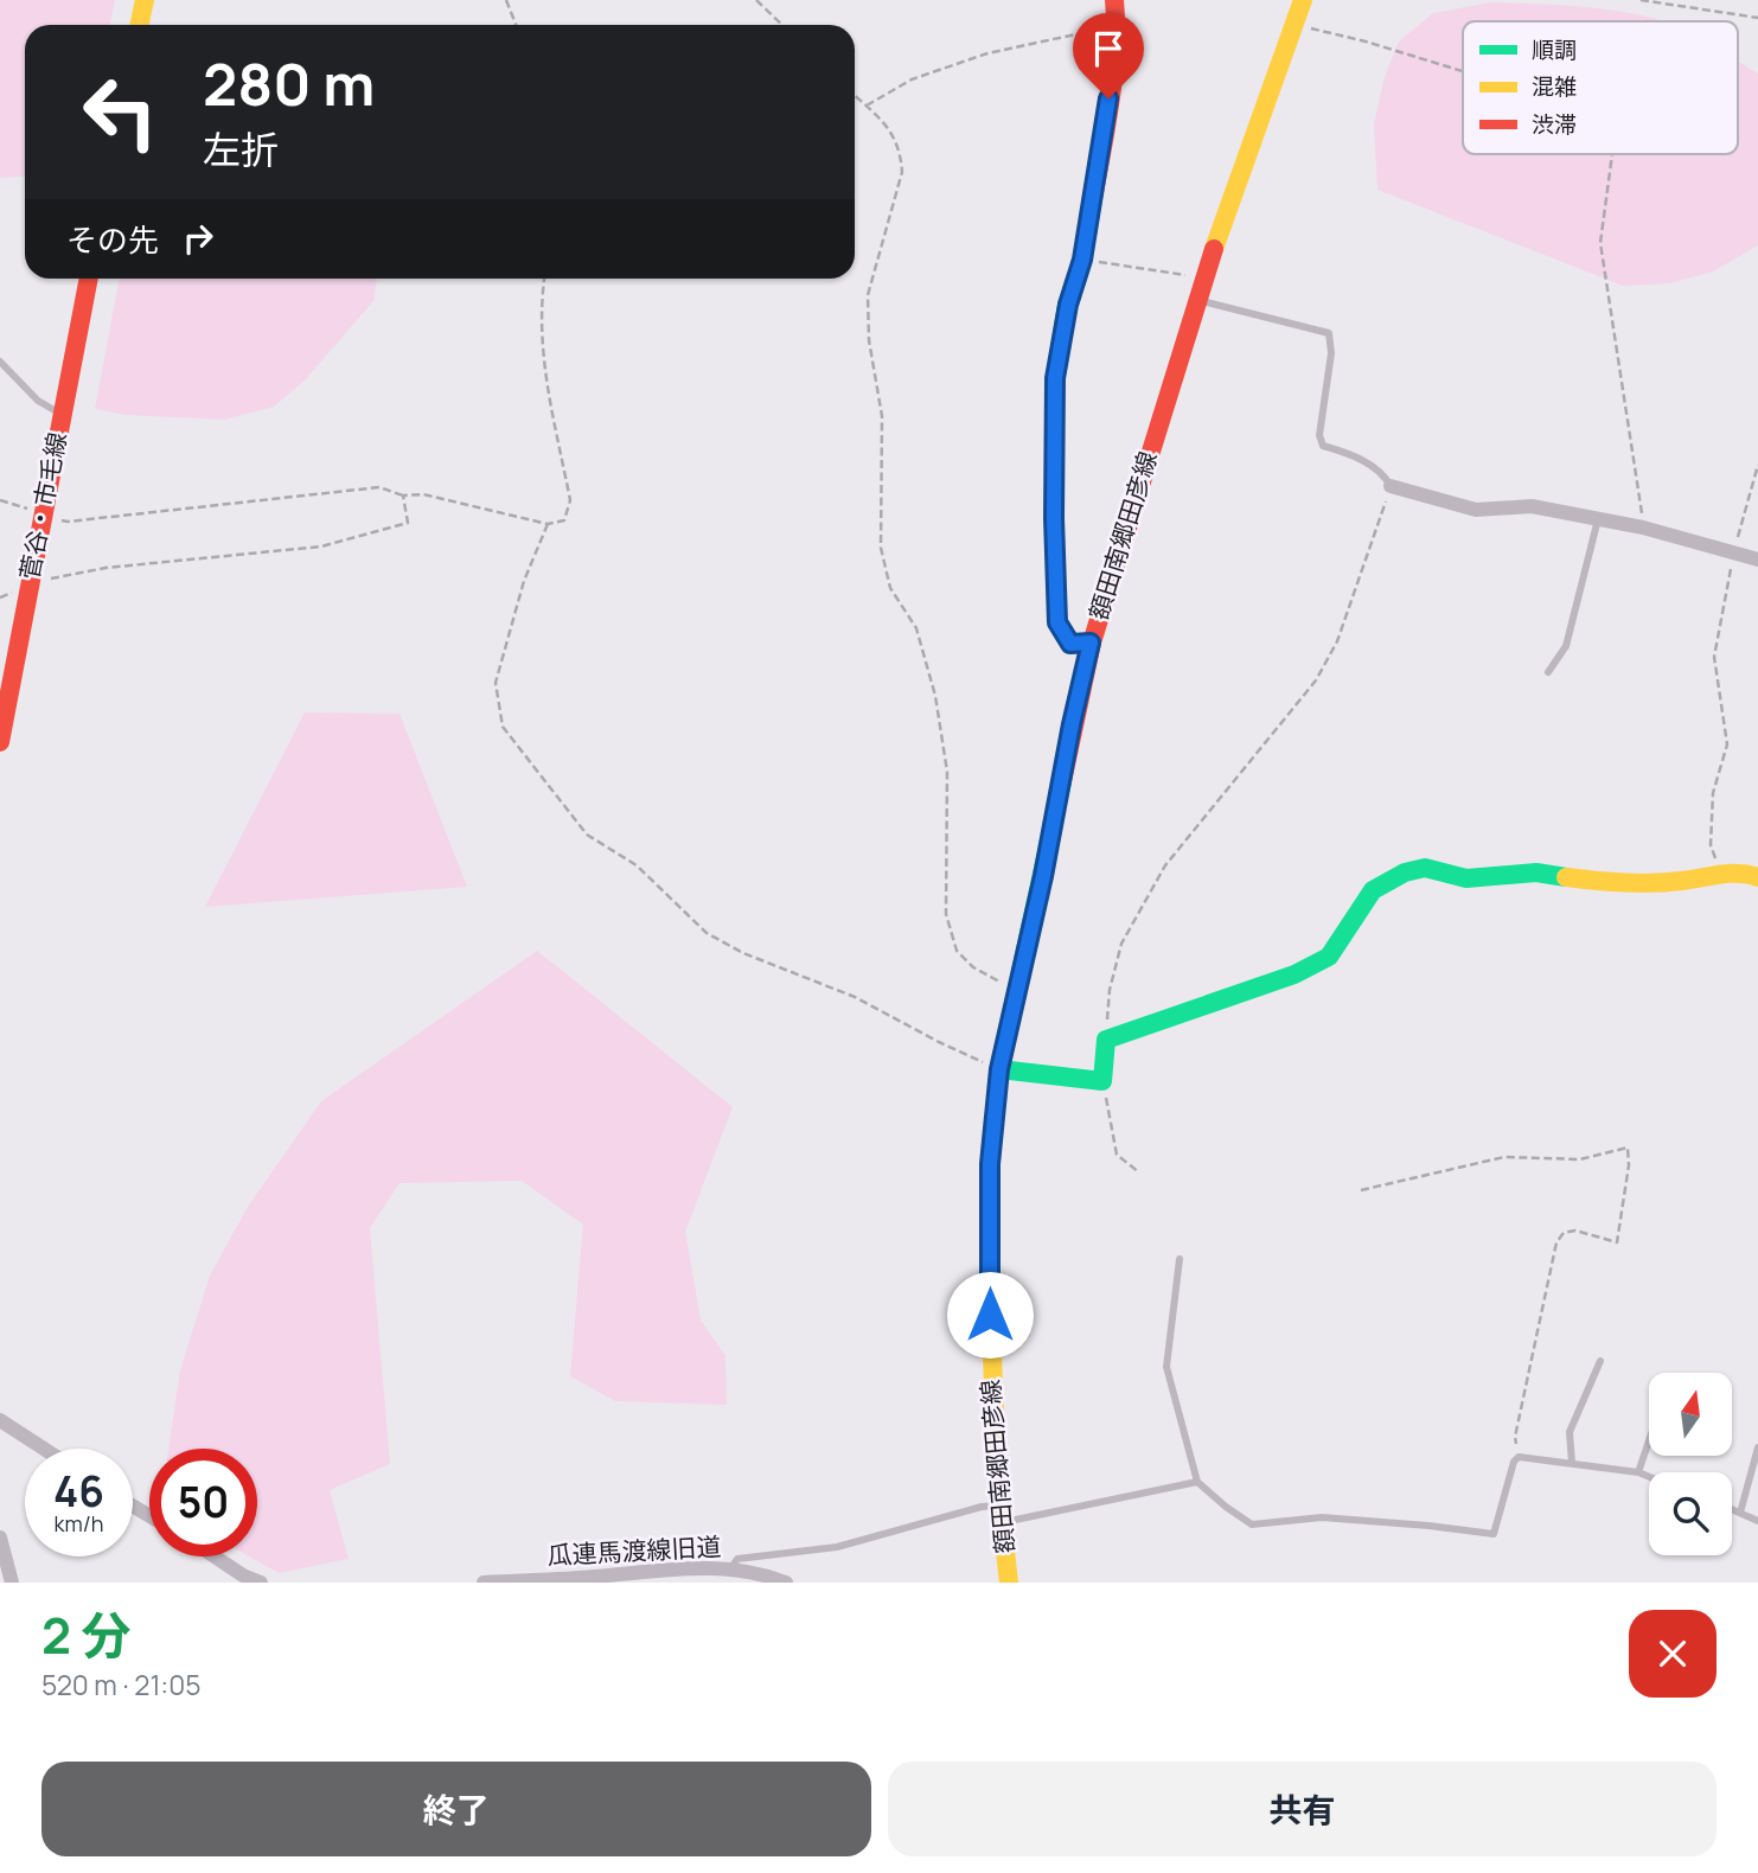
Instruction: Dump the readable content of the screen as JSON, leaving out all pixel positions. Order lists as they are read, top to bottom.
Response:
{
  "streets": {
    "street": ["菅谷・市毛線", "額田南郷田彦線", "瓜連馬渡線旧道"]
  },
  "legend": ["順調", "混雑", "渋滞"],
  "north": "top",
  "page": {
    "turn": ["280 m", "左折"],
    "then": "その先",
    "speed": "46 km/h",
    "limit": "50",
    "heading": ["2 分", "520 m · 21:05"],
    "buttons": ["終了", "共有"]
  }
}
